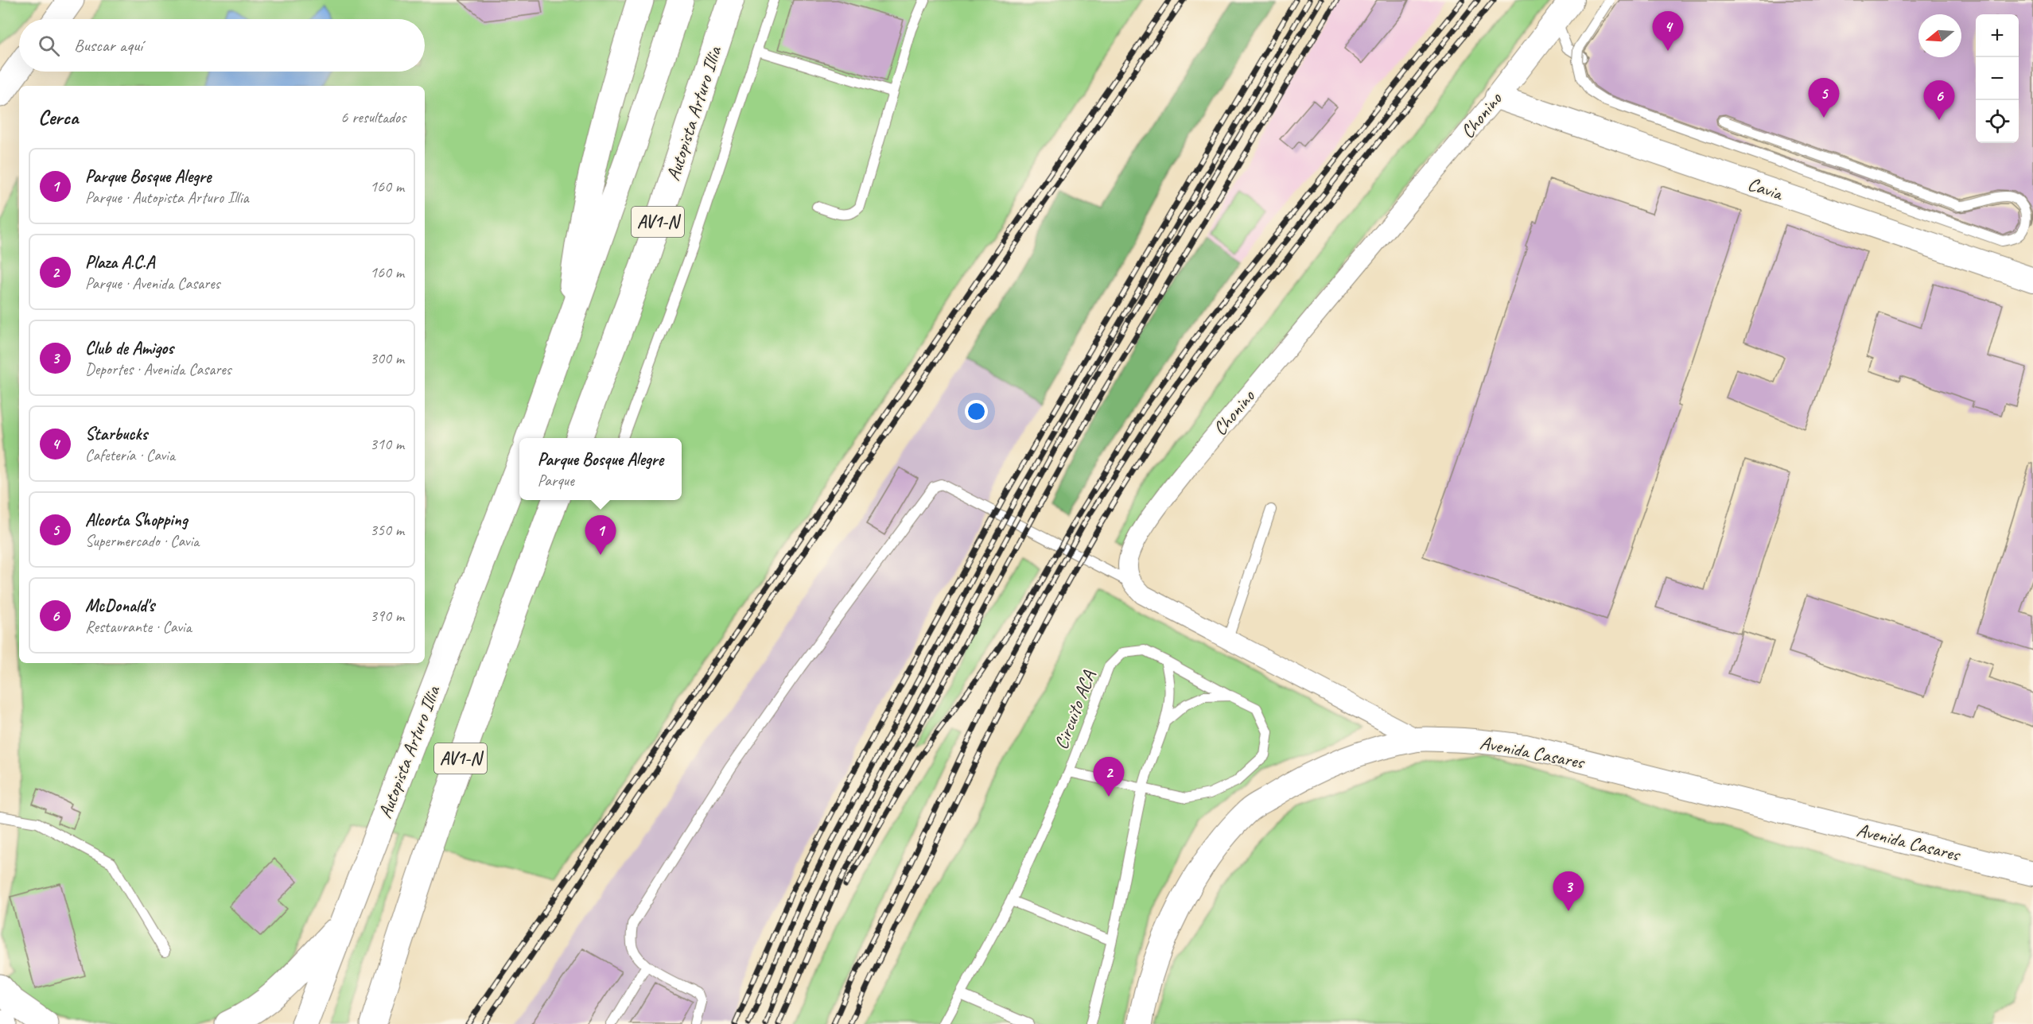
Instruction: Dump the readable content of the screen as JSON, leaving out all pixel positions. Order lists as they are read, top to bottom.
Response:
{
  "streets": {
    "main road": ["Autopista Arturo Illia", "AV1-N"],
    "street": ["Chonino", "Cavia", "Avenida Casares"],
    "lane": ["Circuito ACA"]
  },
  "crossings": [
    ["Chonino", "Cavia"]
  ],
  "north": "left",
  "page": {
    "pins": [
      "4",
      "5",
      "6",
      "1",
      "2",
      "3"
    ],
    "map_buttons": ["+", "−"],
    "search": "Buscar aquí",
    "heading": ["Cerca", "6 resultados"],
    "list": [
      {
        "mark": "1",
        "name": "Parque Bosque Alegre",
        "note": "Parque · Autopista Arturo Illia",
        "value": "160 m"
      },
      {
        "mark": "2",
        "name": "Plaza A.C.A",
        "note": "Parque · Avenida Casares",
        "value": "160 m"
      },
      {
        "mark": "3",
        "name": "Club de Amigos",
        "note": "Deportes · Avenida Casares",
        "value": "300 m"
      },
      {
        "mark": "4",
        "name": "Starbucks",
        "note": "Cafetería · Cavia",
        "value": "310 m"
      },
      {
        "mark": "5",
        "name": "Alcorta Shopping",
        "note": "Supermercado · Cavia",
        "value": "350 m"
      },
      {
        "mark": "6",
        "name": "McDonald's",
        "note": "Restaurante · Cavia",
        "value": "390 m"
      }
    ],
    "popup": ["Parque Bosque Alegre", "Parque"]
  }
}
